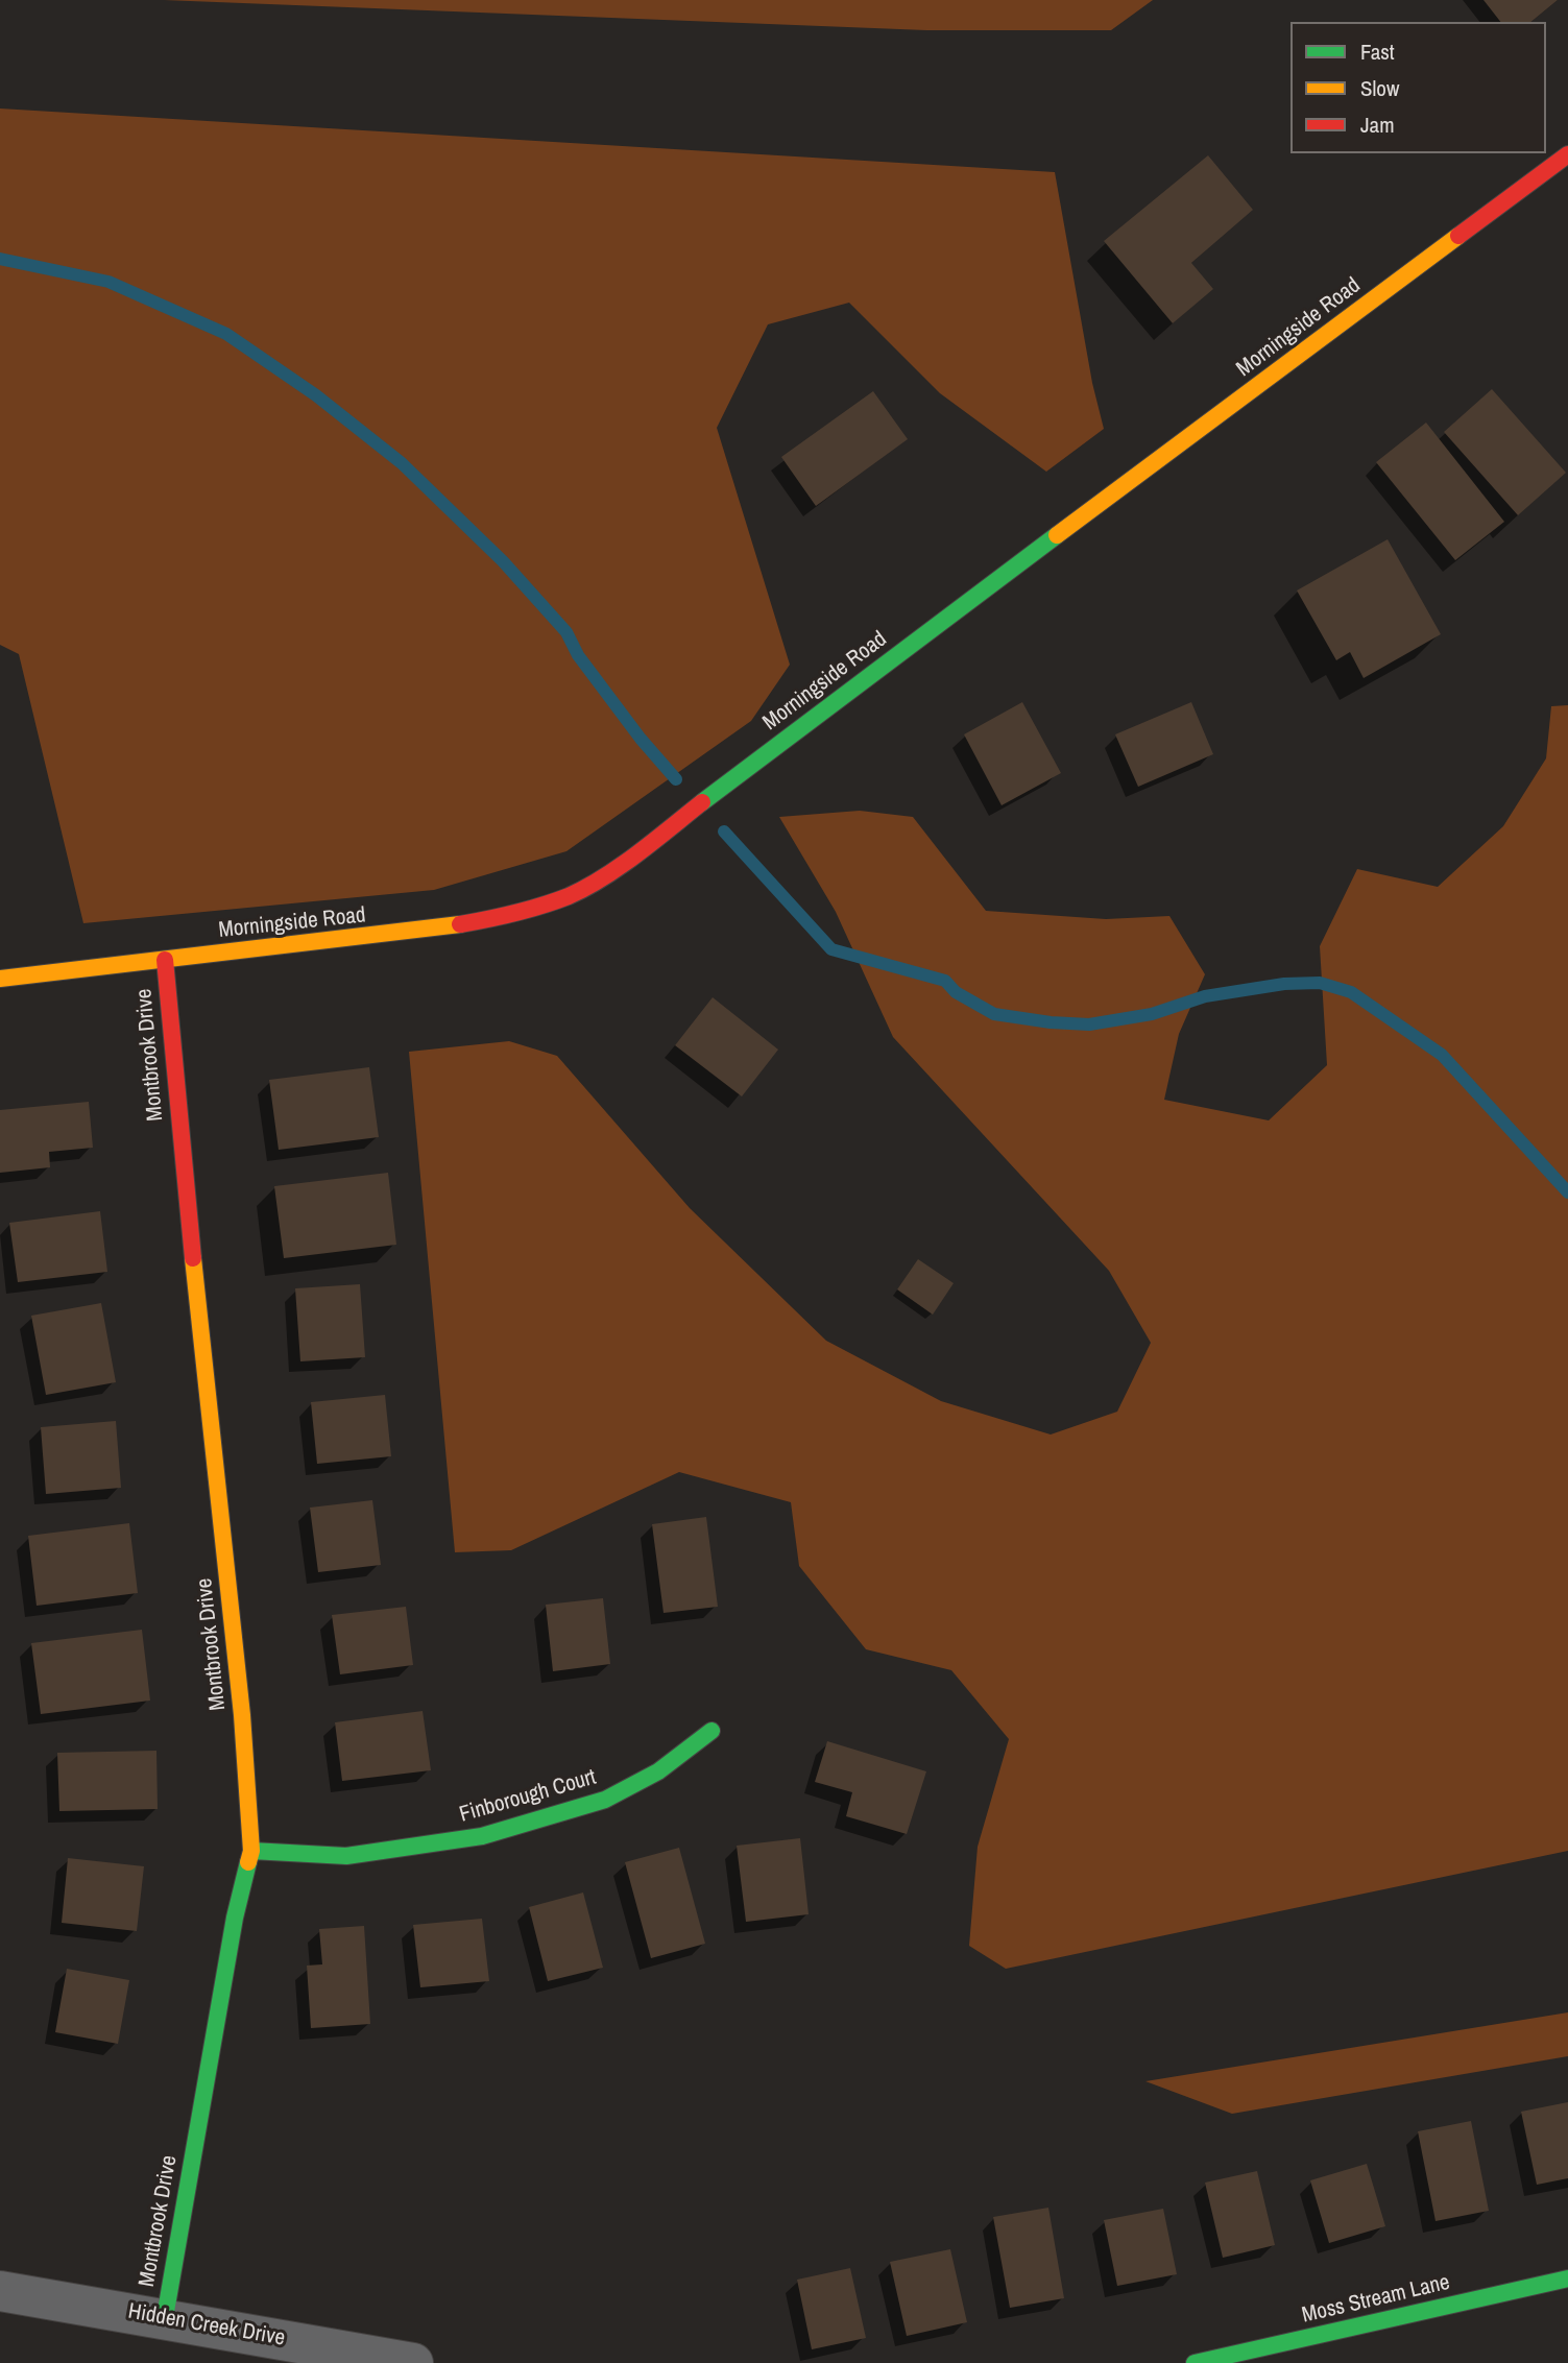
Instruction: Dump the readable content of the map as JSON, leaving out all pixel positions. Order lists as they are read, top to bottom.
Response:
{
  "streets": {
    "street": [
      "Morningside Road",
      "Montbrook Drive",
      "Finborough Court",
      "Moss Stream Lane",
      "Hidden Creek Drive"
    ]
  },
  "crossings": [
    ["Morningside Road", "Montbrook Drive"],
    ["Montbrook Drive", "Finborough Court"],
    ["Montbrook Drive", "Hidden Creek Drive"]
  ],
  "legend": ["Fast", "Slow", "Jam"]
}
